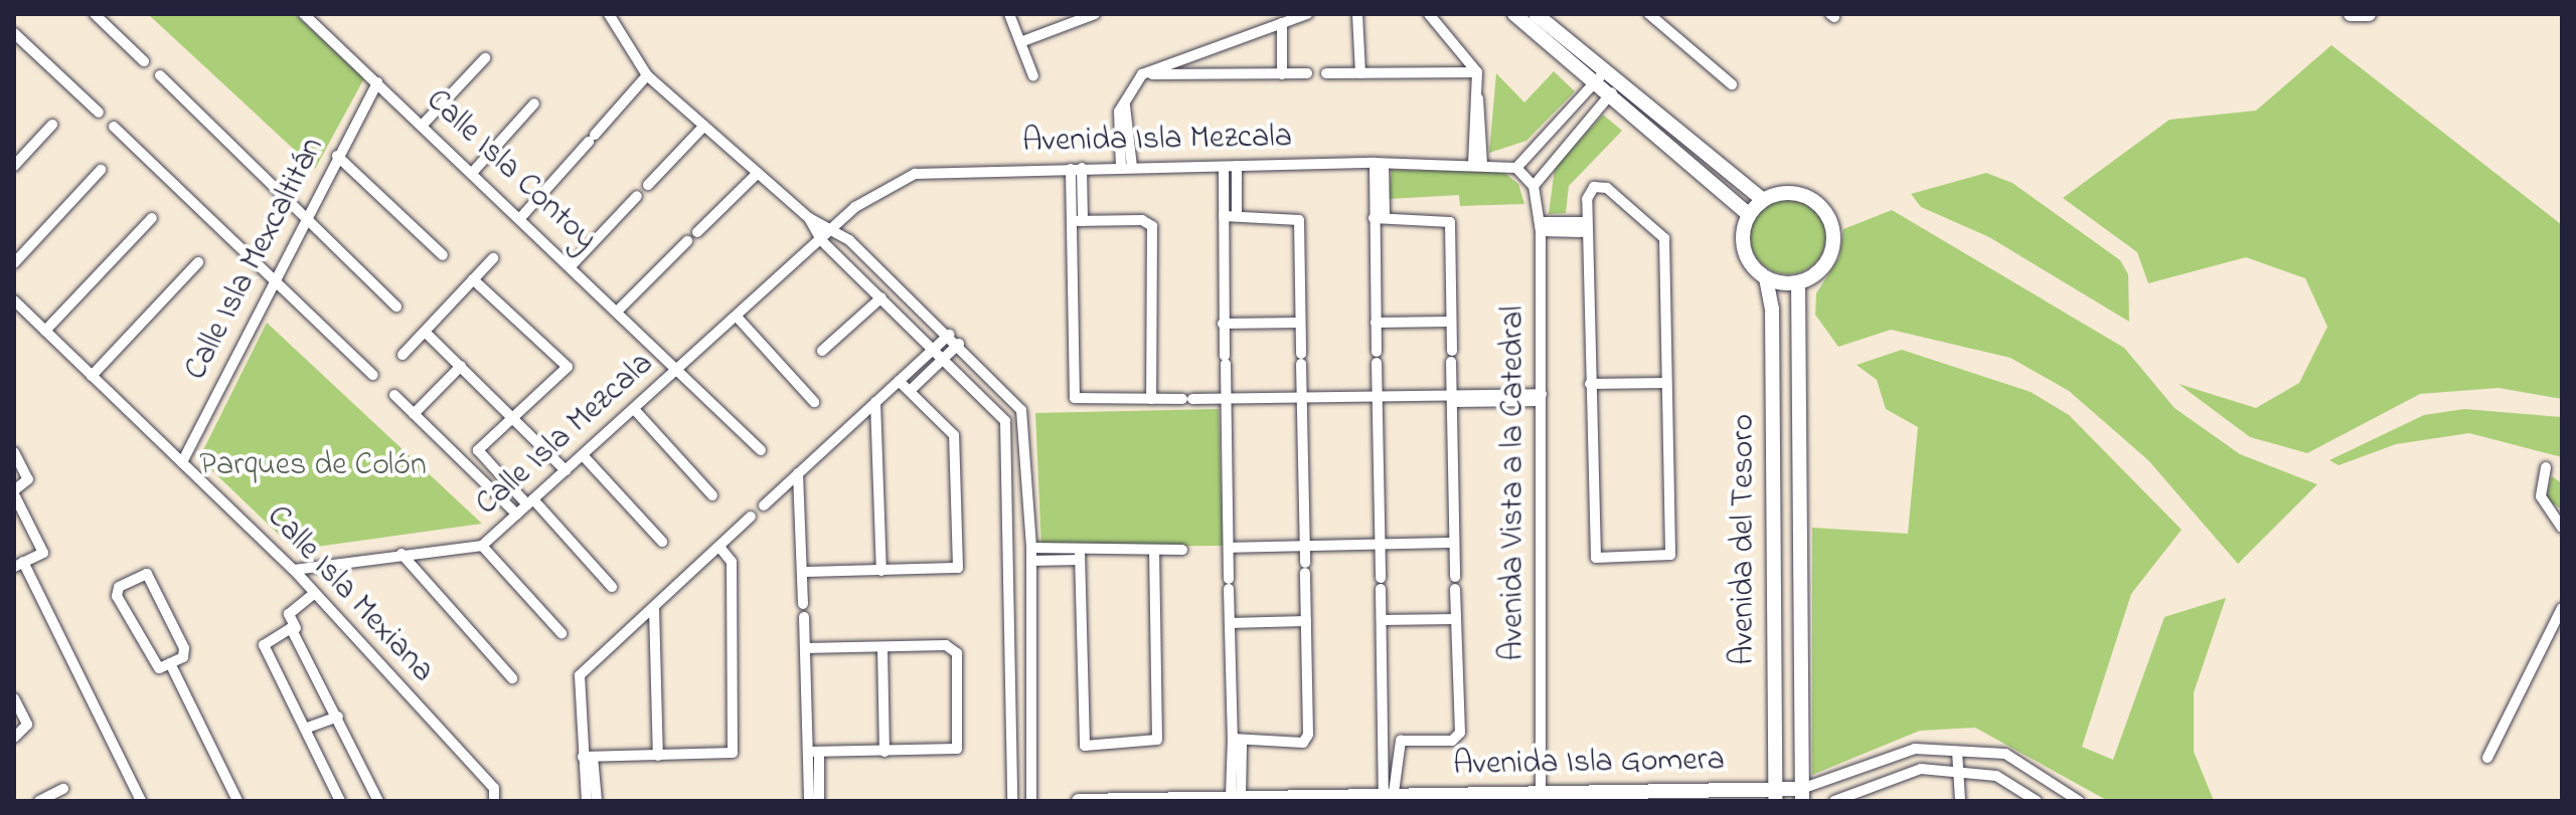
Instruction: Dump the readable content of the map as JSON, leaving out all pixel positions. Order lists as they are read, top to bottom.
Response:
{
  "streets": {
    "main road": ["Avenida del Tesoro", "Avenida Isla Gomera"],
    "street": [
      "Avenida Isla Mezcala",
      "Calle Isla Contoy",
      "Calle Isla Mexcaltitán",
      "Calle Isla Mezcala",
      "Avenida Vista a la Catedral",
      "Calle Isla Mexiana"
    ]
  },
  "crossings": [
    ["Avenida Isla Mezcala", "Calle Isla Mezcala"],
    ["Calle Isla Contoy", "Calle Isla Mexcaltitán"],
    ["Calle Isla Contoy", "Calle Isla Mezcala"],
    ["Calle Isla Mexcaltitán", "Calle Isla Mexiana"],
    ["Calle Isla Mezcala", "Calle Isla Mexiana"],
    ["Avenida Vista a la Catedral", "Avenida Isla Gomera"],
    ["Avenida del Tesoro", "Avenida Isla Gomera"]
  ],
  "parks": ["Parques de Colón"]
}
